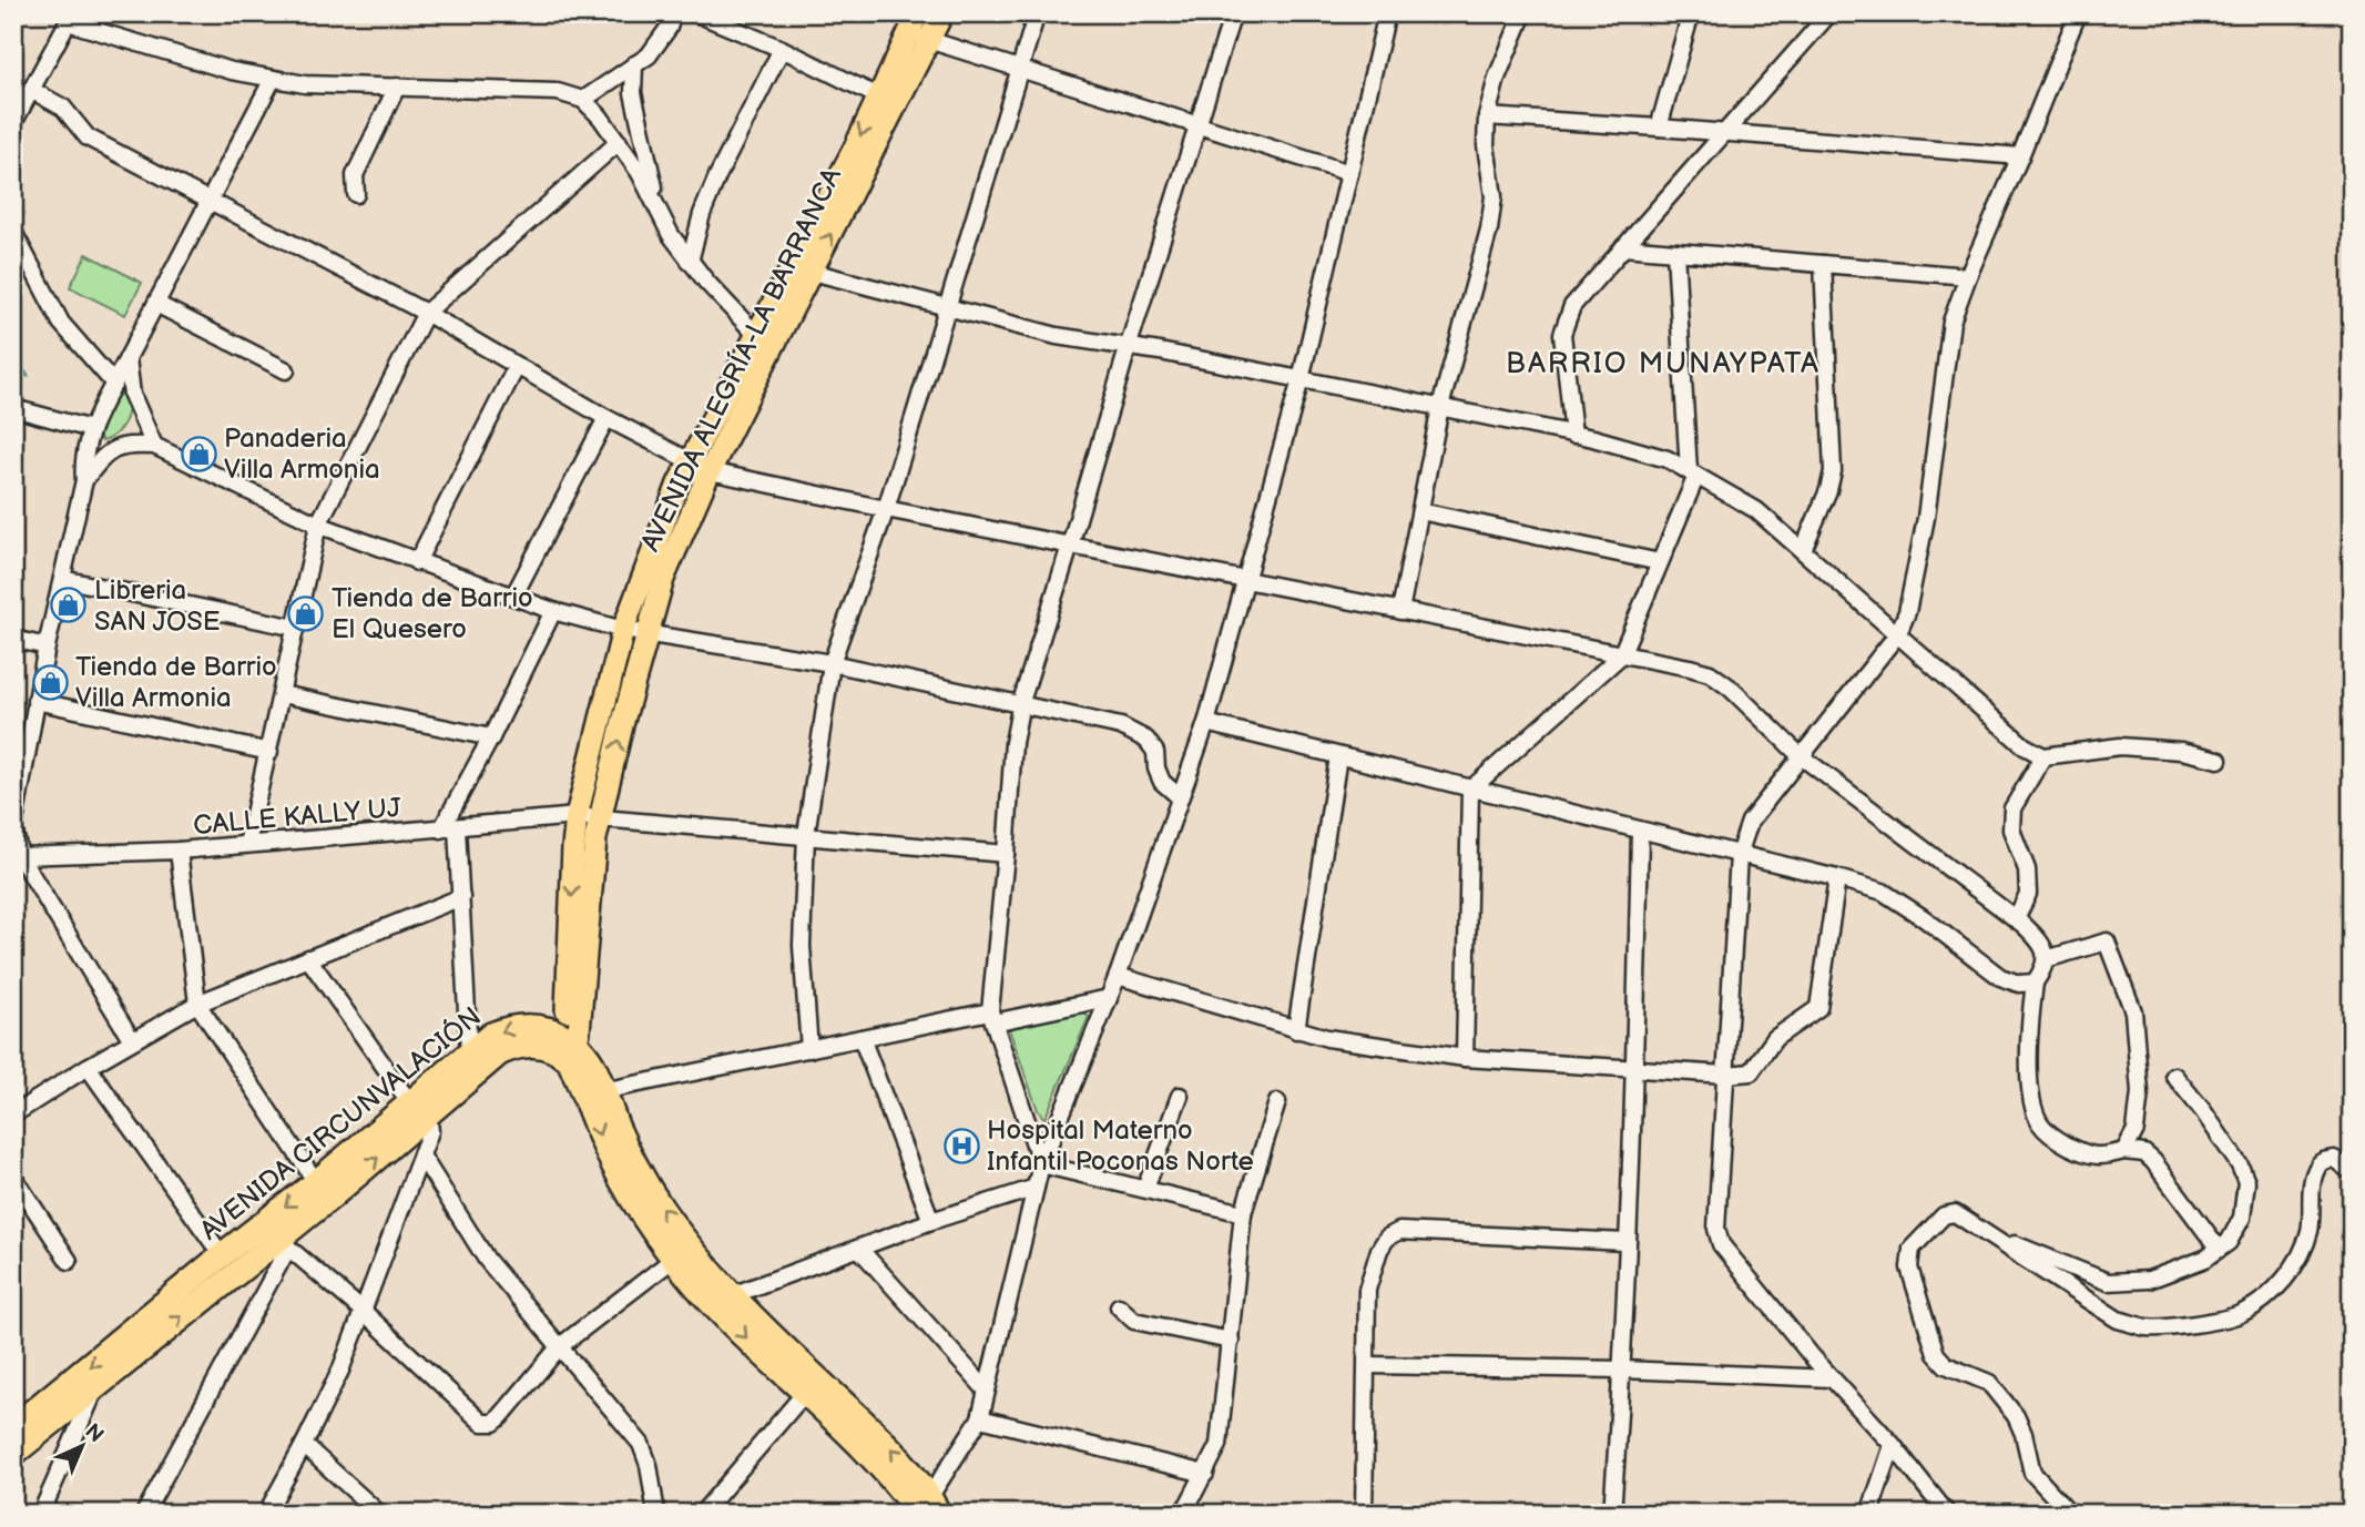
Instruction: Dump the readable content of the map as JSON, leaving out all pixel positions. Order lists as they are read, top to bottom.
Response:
{
  "streets": {
    "highway": ["AVENIDA CIRCUNVALACIÓN"],
    "main road": ["AVENIDA ALEGRÍA-LA BARRANCA"],
    "street": ["CALLE KALLY UJ"]
  },
  "crossings": [
    ["AVENIDA ALEGRÍA-LA BARRANCA", "CALLE KALLY UJ"],
    ["AVENIDA ALEGRÍA-LA BARRANCA", "AVENIDA CIRCUNVALACIÓN"]
  ],
  "districts": ["BARRIO MUNAYPATA"],
  "places": {
    "shop": [
      "Panaderia Villa Armonia",
      "Libreria SAN JOSE",
      "Tienda de Barrio El Quesero",
      "Tienda de Barrio Villa Armonia"
    ],
    "hospital": ["Hospital Materno Infantil Poconas Norte"]
  },
  "north": "top right"
}
